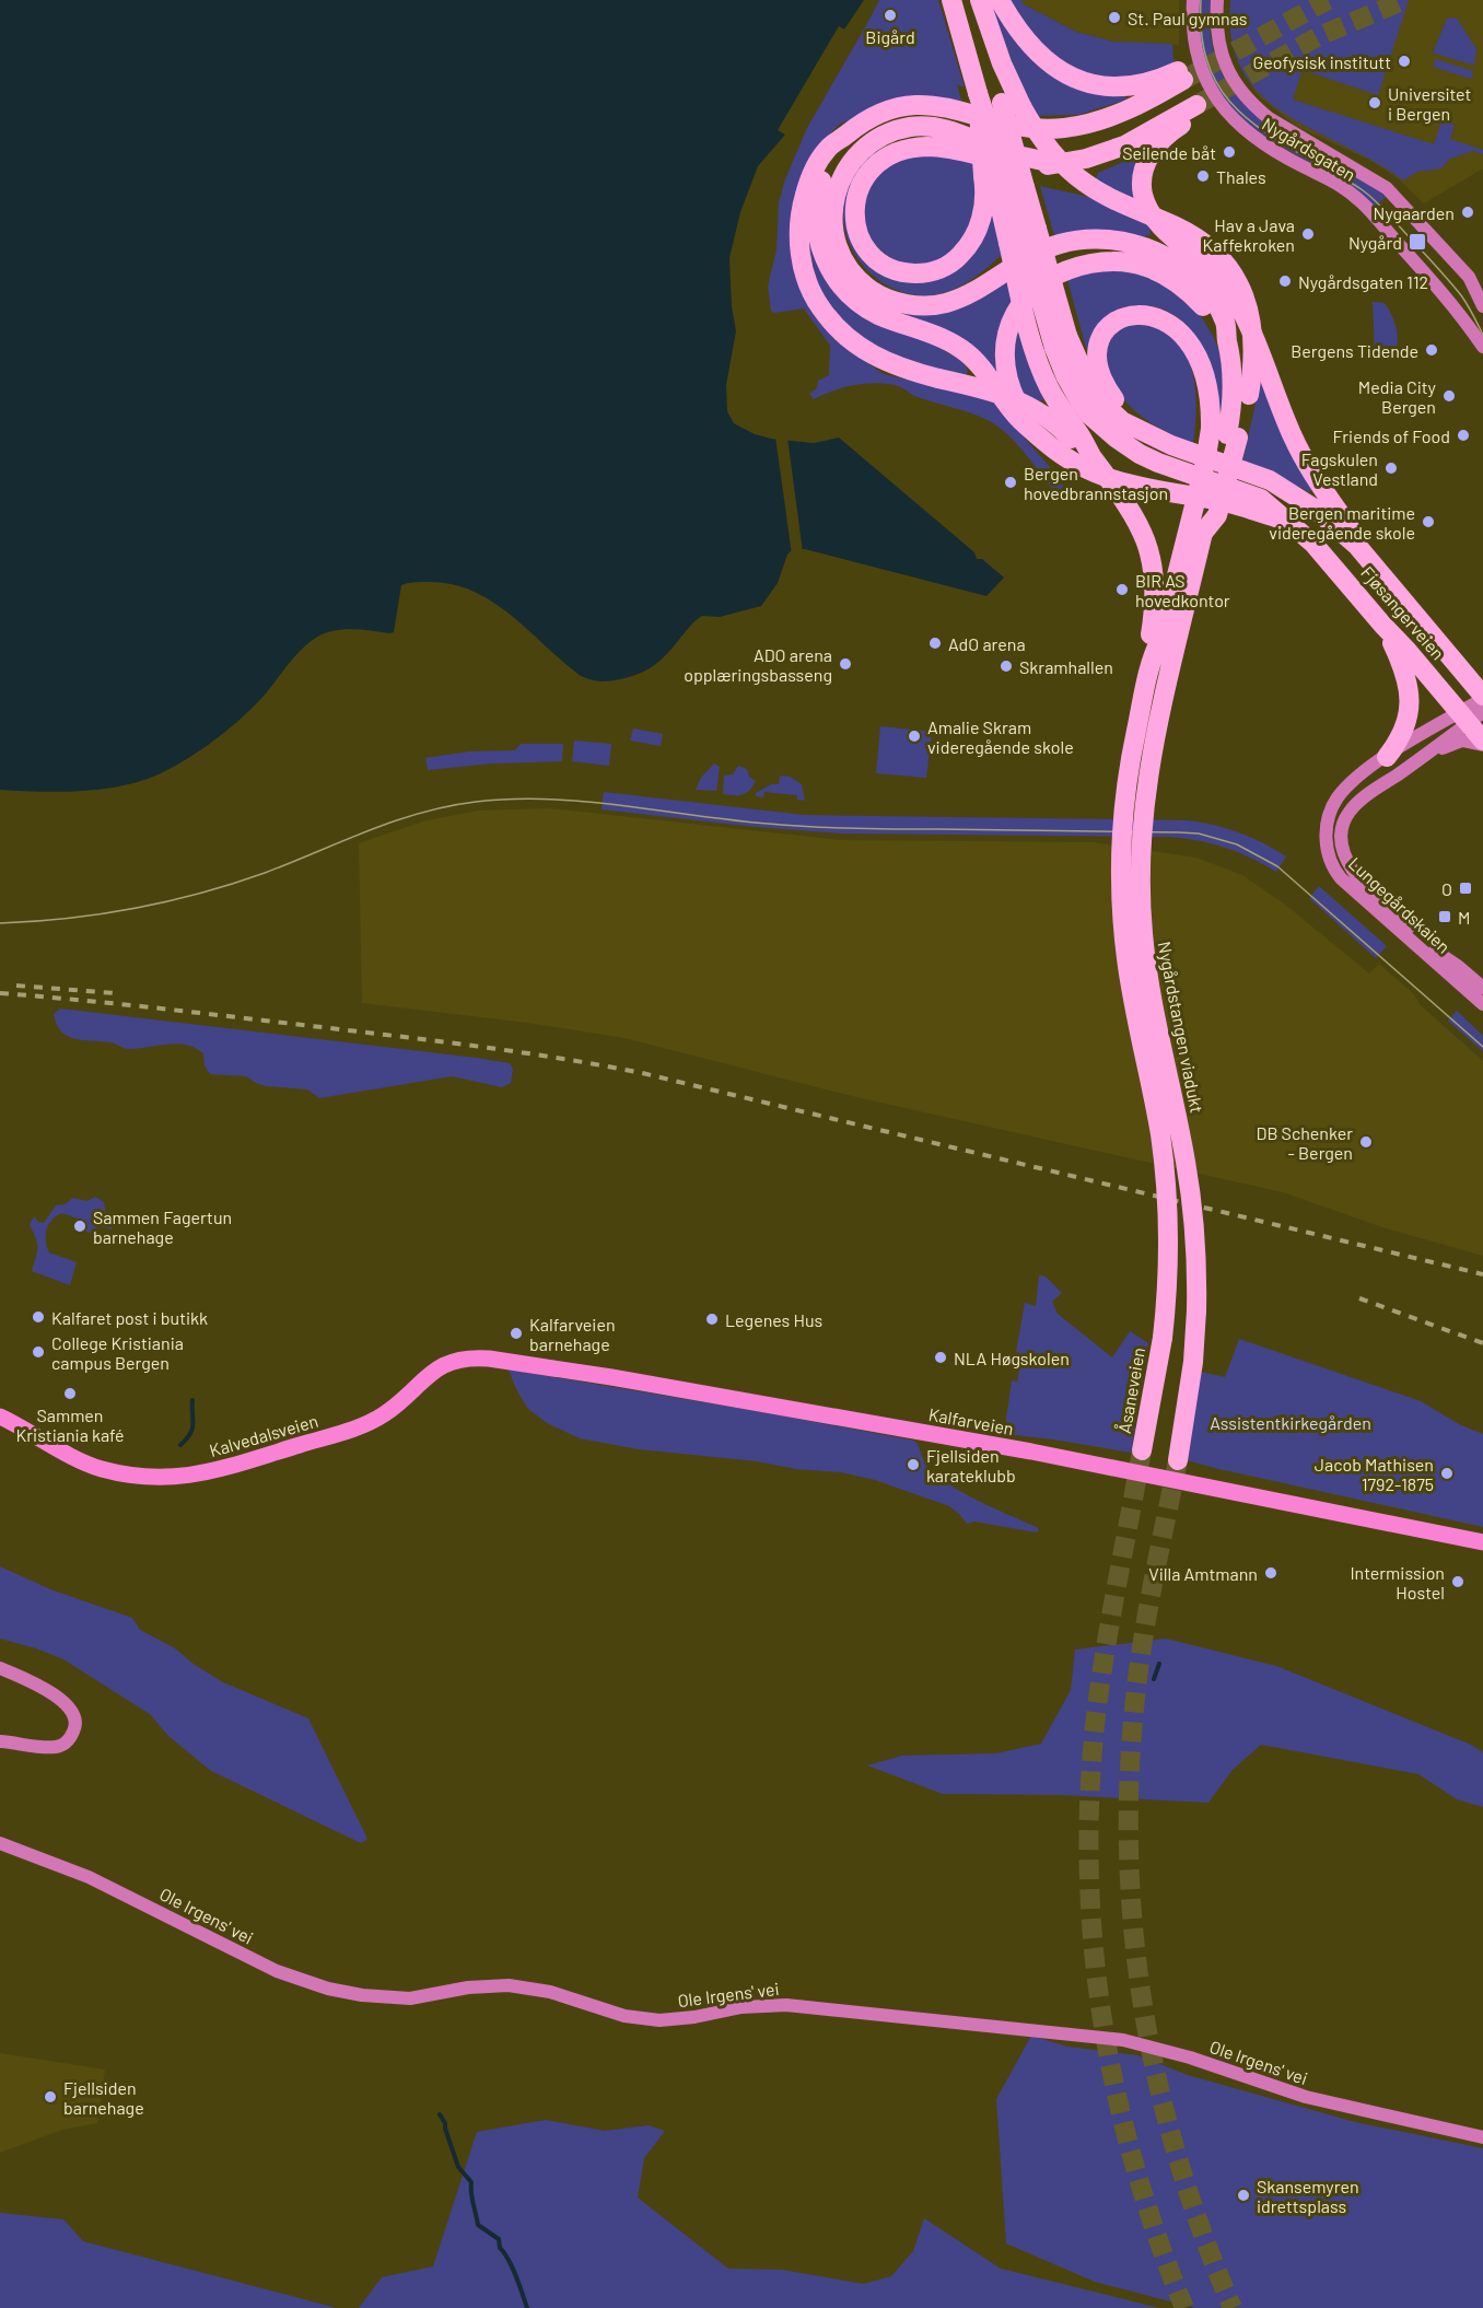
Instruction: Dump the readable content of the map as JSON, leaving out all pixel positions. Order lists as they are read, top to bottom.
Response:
{
  "streets": {
    "highway": ["Fjøsangerveien", "Nygårdstangen viadukt", "Åsaneveien"],
    "main road": [
      "Nygårdsgaten",
      "Lungegårdskaien",
      "Kalfarveien",
      "Kalvedalsveien",
      "Ole Irgens' vei"
    ]
  },
  "crossings": [
    ["Fjøsangerveien", "Lungegårdskaien"],
    ["Kalfarveien", "Kalvedalsveien"]
  ],
  "parks": ["Assistentkirkegården"],
  "places": {
    "other": [
      "Bigård",
      "St. Paul gymnas",
      "Geofysisk institutt",
      "Universitet i Bergen",
      "Seilende båt",
      "Thales",
      "Nygaarden",
      "Hav a Java Kaffekroken",
      "Nygårdsgaten 112",
      "Bergens Tidende",
      "Media City Bergen",
      "Friends of Food",
      "Fagskulen Vestland",
      "Bergen hovedbrannstasjon",
      "Bergen maritime videregående skole",
      "BIR AS hovedkontor",
      "AdO arena",
      "ADO arena opplæringsbasseng",
      "Skramhallen",
      "Amalie Skram videregående skole",
      "DB Schenker - Bergen",
      "Sammen Fagertun barnehage",
      "Kalfaret post i butikk",
      "Legenes Hus",
      "Kalfarveien barnehage",
      "College Kristiania campus Bergen",
      "NLA Høgskolen",
      "Sammen Kristiania kafé",
      "Fjellsiden karateklubb",
      "Jacob Mathisen 1792-1875",
      "Villa Amtmann",
      "Intermission Hostel",
      "Fjellsiden barnehage",
      "Skansemyren idrettsplass"
    ],
    "transit": ["Nygård", "O", "M"]
  }
}
